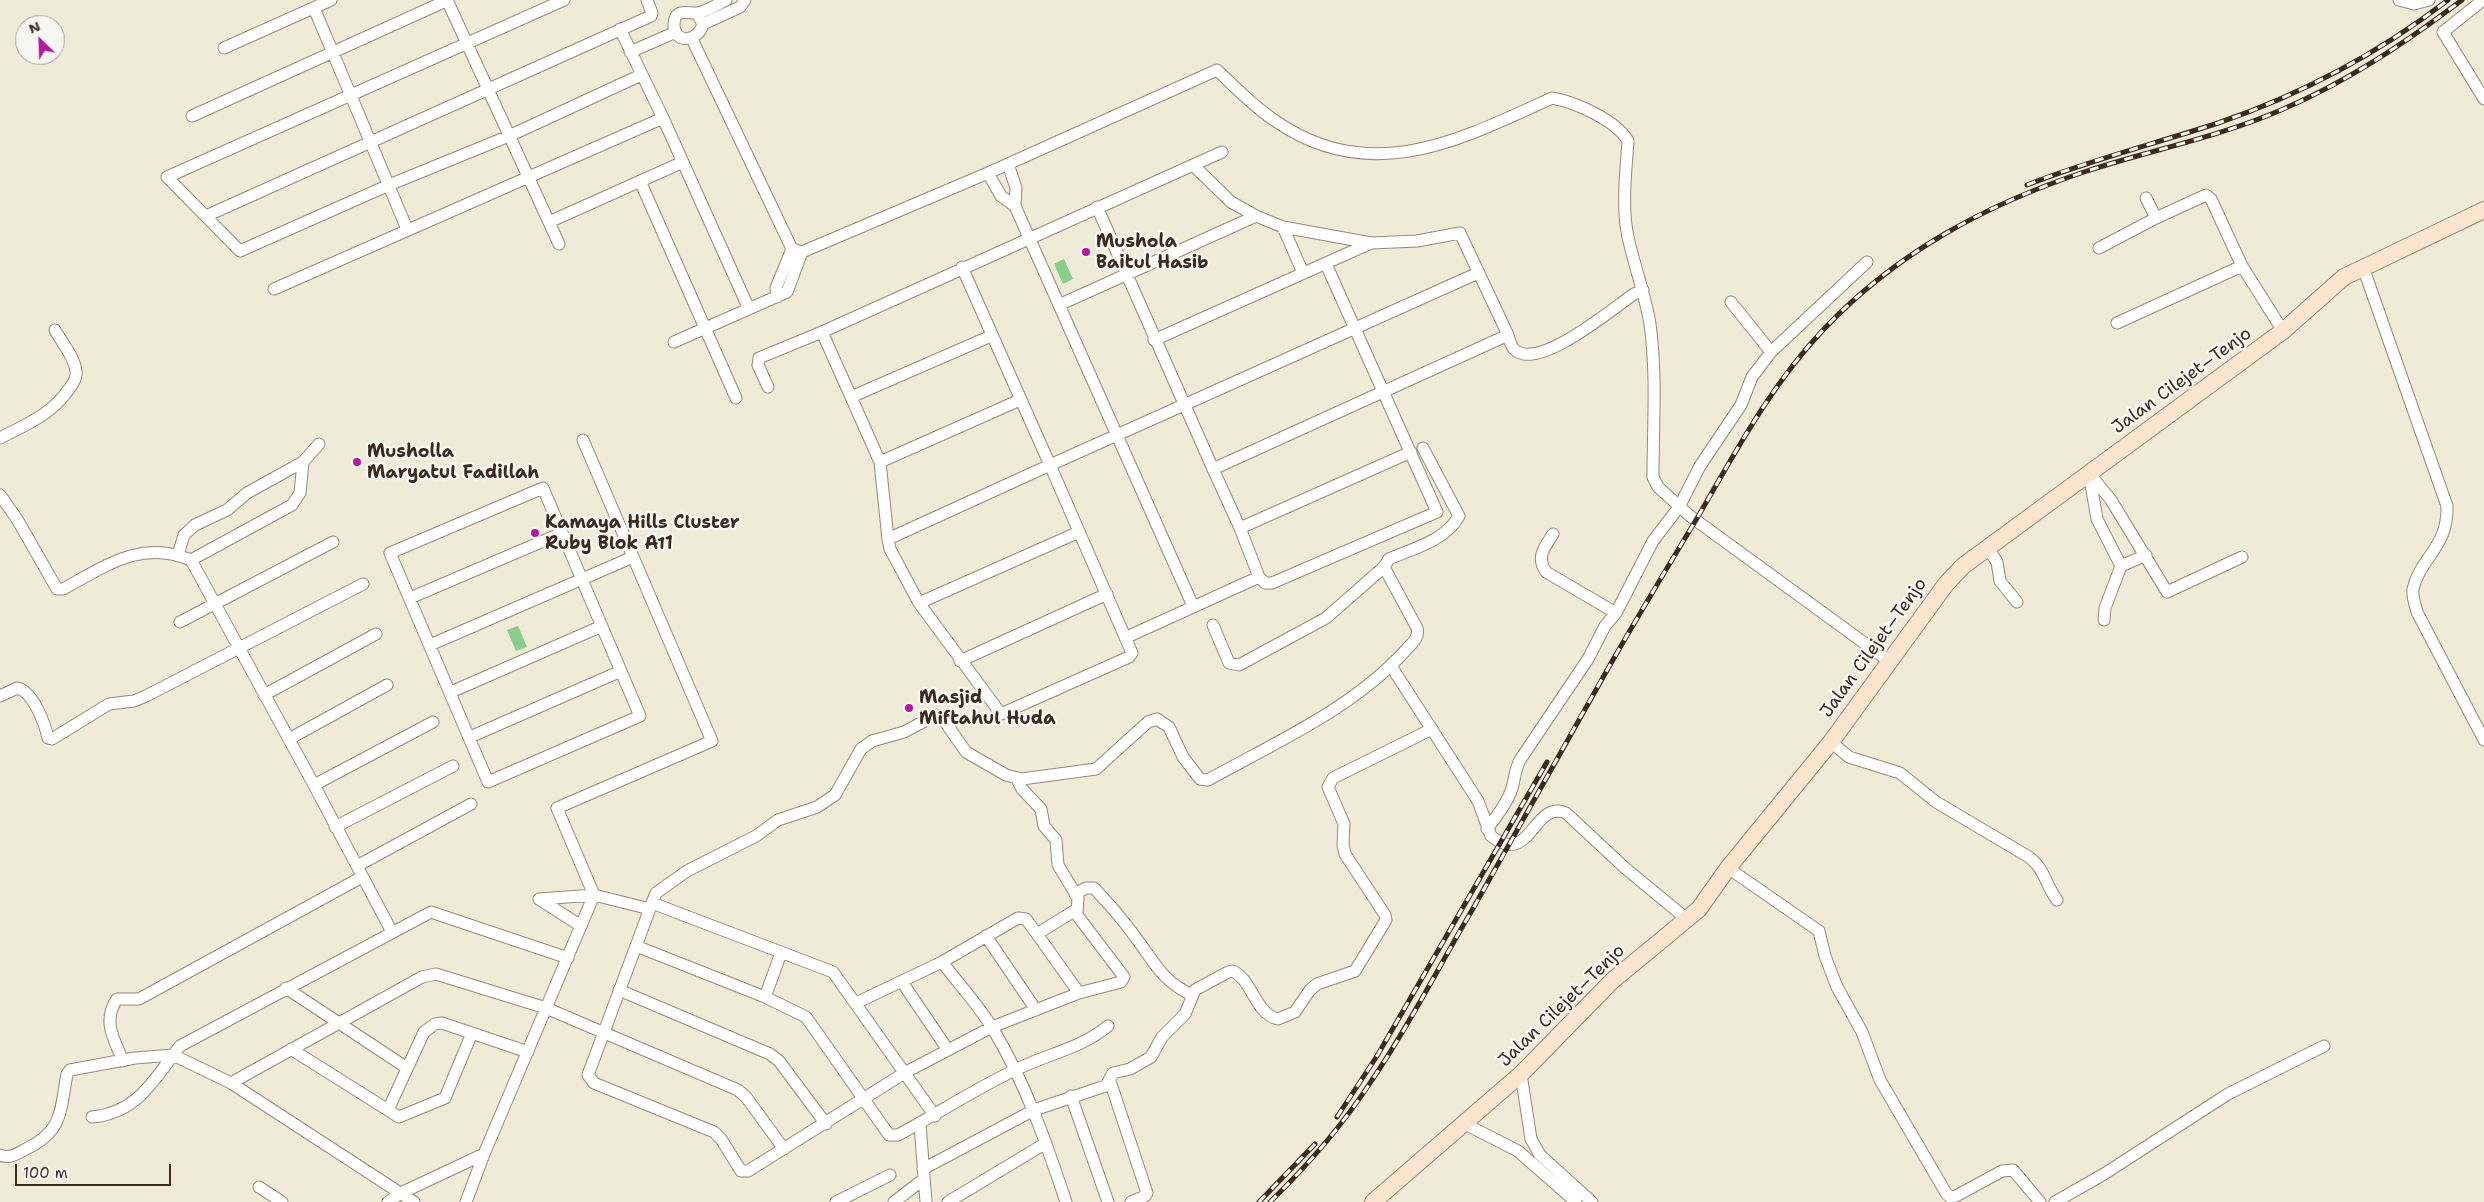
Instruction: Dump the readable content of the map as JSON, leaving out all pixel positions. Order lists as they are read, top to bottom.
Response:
{
  "streets": {
    "main road": ["Jalan Cilejet–Tenjo"]
  },
  "places": [
    "Mushola Baitul Hasib",
    "Musholla Maryatul Fadillah",
    "Kamaya Hills Cluster Ruby Blok A11",
    "Masjid Miftahul Huda"
  ],
  "scale_bar": "100 m",
  "north": "top left"
}
